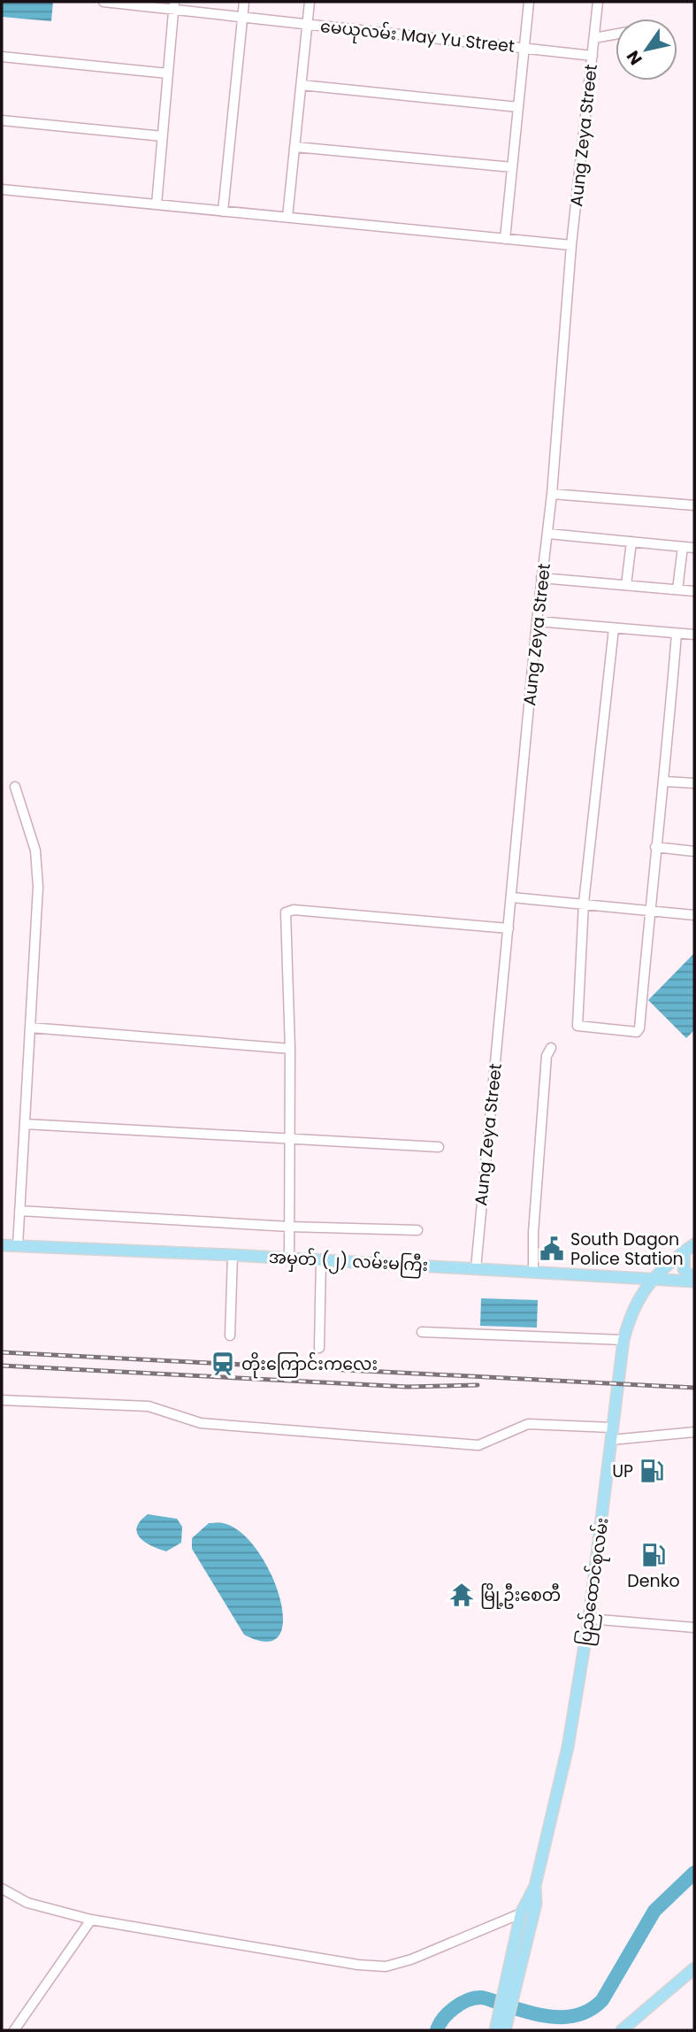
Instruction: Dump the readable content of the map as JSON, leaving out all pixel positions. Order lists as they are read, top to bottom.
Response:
{
  "streets": {
    "main road": ["အမှတ် (၂) လမ်းမကြီး", "ပြည်ထောင်စုလမ်း"],
    "street": ["မေယုလမ်း May Yu Street", "Aung Zeya Street"]
  },
  "crossings": [
    ["မေယုလမ်း May Yu Street", "Aung Zeya Street"],
    ["Aung Zeya Street", "အမှတ် (၂) လမ်းမကြီး"],
    ["အမှတ် (၂) လမ်းမကြီး", "ပြည်ထောင်စုလမ်း"]
  ],
  "places": {
    "public building": ["South Dagon Police Station"],
    "station": ["တိုးကြောင်းကလေး"],
    "fuel station": ["UP", "Denko"],
    "temple": ["မြို့ဦးစေတီ"]
  },
  "north": "bottom left"
}
